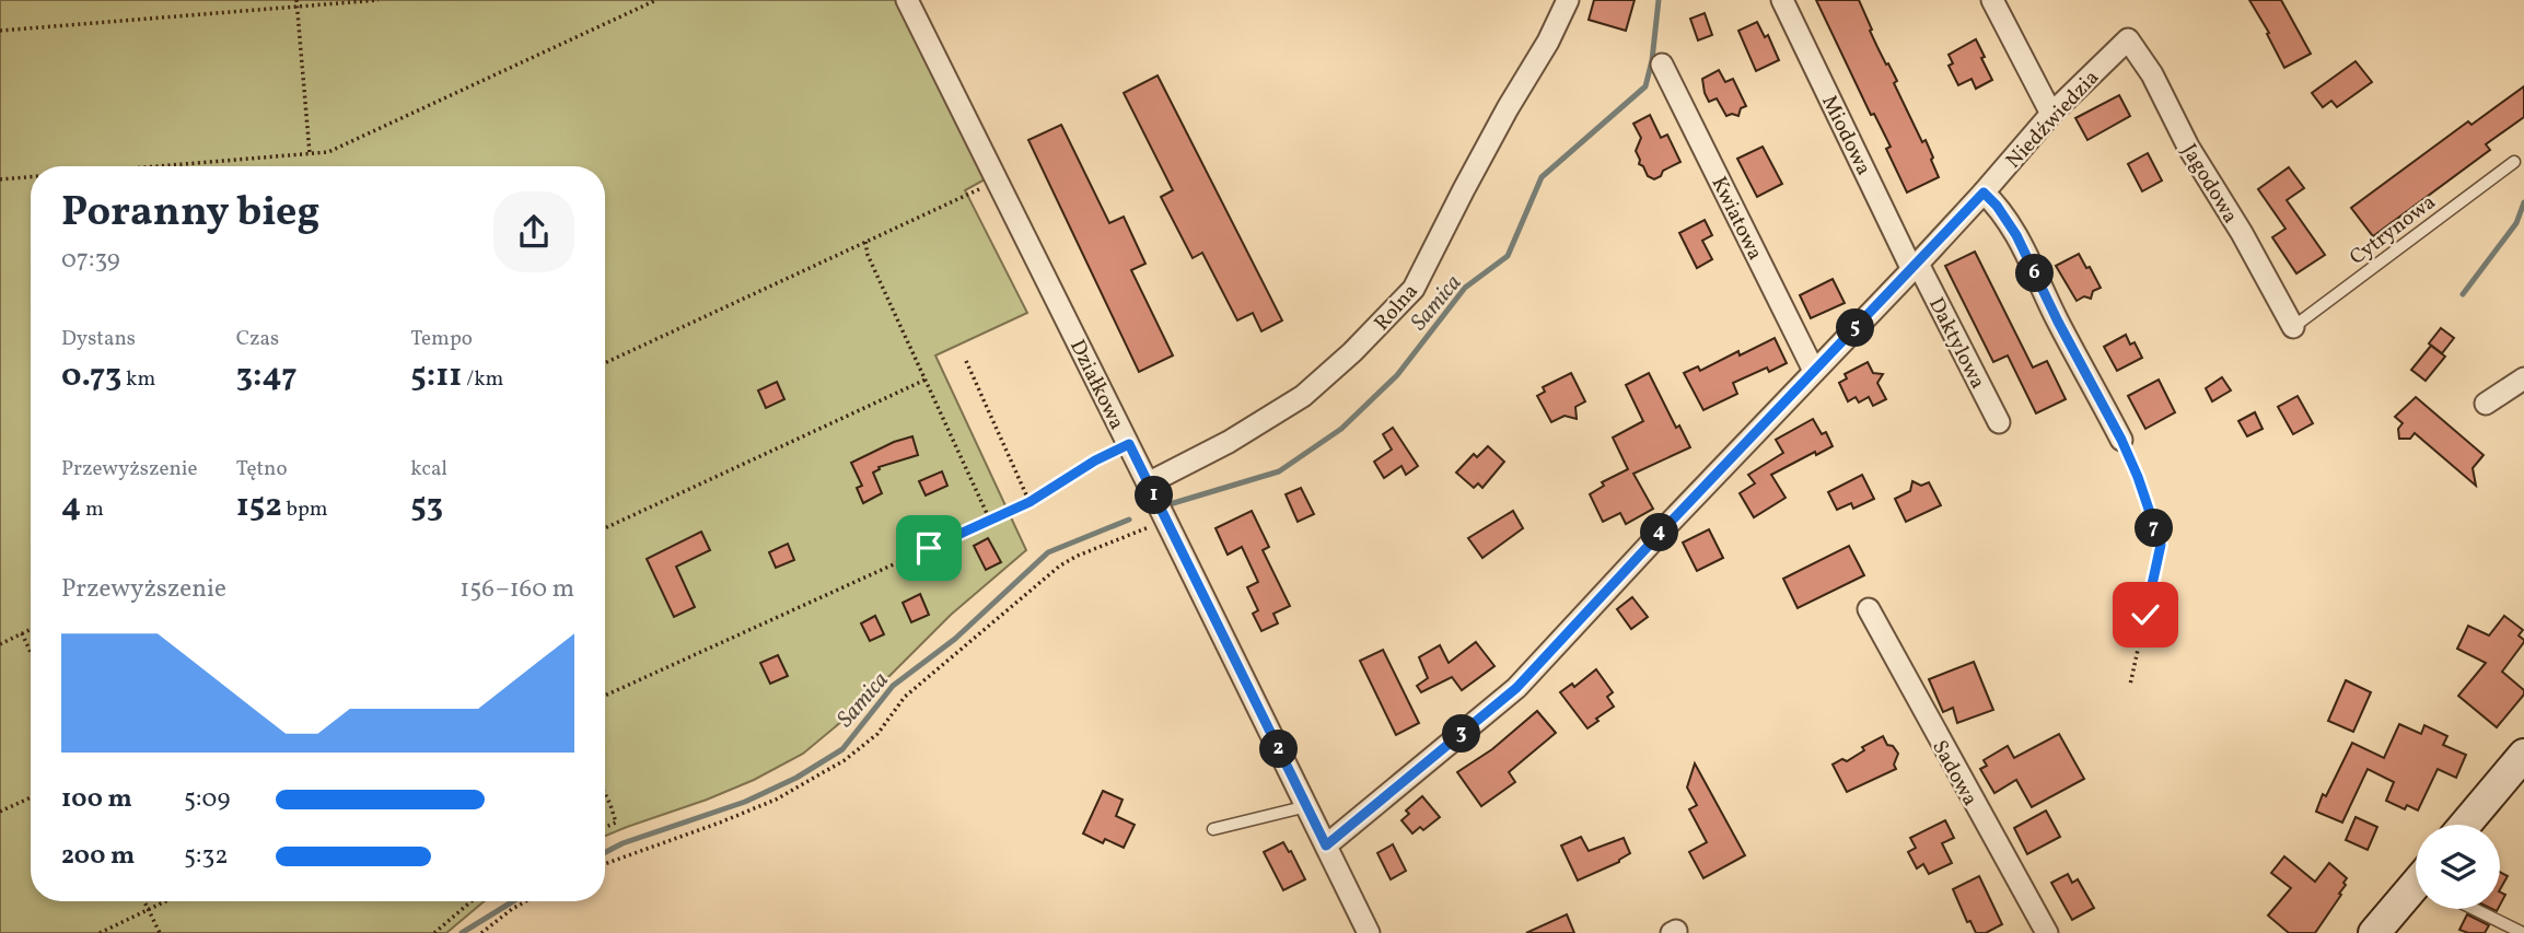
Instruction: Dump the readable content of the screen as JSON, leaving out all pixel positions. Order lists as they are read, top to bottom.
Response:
{
  "streets": {
    "street": [
      "Niedźwiedzia",
      "Miodowa",
      "Jagodowa",
      "Kwiatowa",
      "Rolna",
      "Daktylowa",
      "Działkowa",
      "Sadowa"
    ],
    "lane": ["Cytrynowa"]
  },
  "crossings": [
    ["Niedźwiedzia", "Miodowa"],
    ["Niedźwiedzia", "Jagodowa"],
    ["Niedźwiedzia", "Kwiatowa"],
    ["Niedźwiedzia", "Daktylowa"],
    ["Niedźwiedzia", "Działkowa"],
    ["Miodowa", "Daktylowa"],
    ["Jagodowa", "Cytrynowa"],
    ["Rolna", "Działkowa"]
  ],
  "water": ["Samica"],
  "page": {
    "heading": ["Poranny bieg", "07:39"],
    "pins": [
      "6",
      "5",
      "1",
      "7",
      "4",
      "3",
      "2"
    ],
    "stats": [
      ["Dystans", "0.73 km"],
      ["Czas", "3:47"],
      ["Tempo", "5:11 /km"],
      ["Przewyższenie", "4 m"],
      ["Tętno", "152 bpm"],
      ["kcal", "53"]
    ],
    "chart": ["Przewyższenie", "156–160 m"],
    "list": [
      {
        "name": "100 m",
        "note": "5:09"
      },
      {
        "name": "200 m",
        "note": "5:32"
      }
    ]
  }
}
